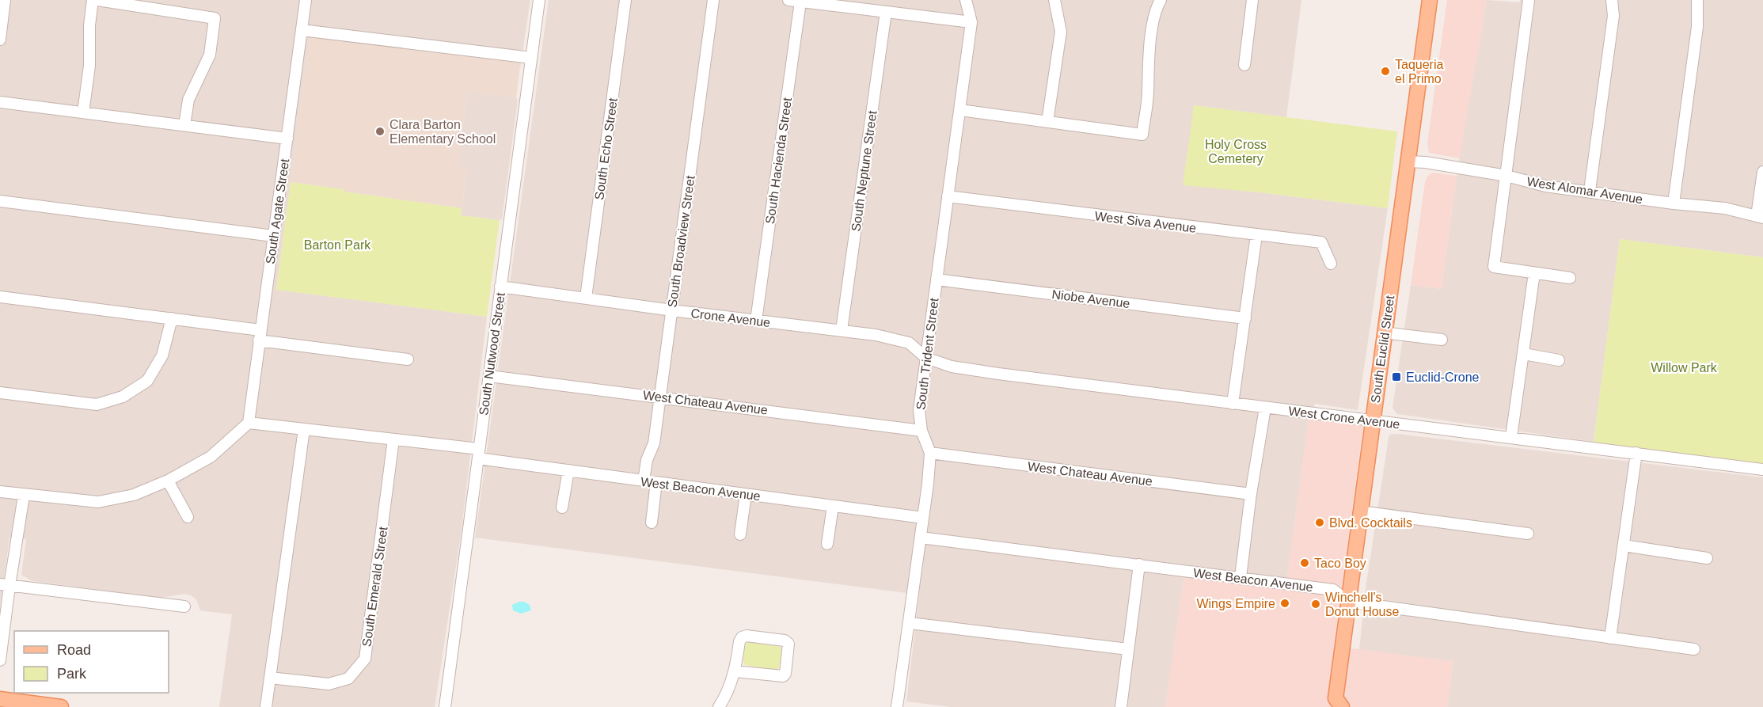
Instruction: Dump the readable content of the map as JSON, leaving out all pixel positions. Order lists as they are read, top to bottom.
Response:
{
  "streets": {
    "main road": ["South Euclid Street"],
    "street": [
      "South Echo Street",
      "South Hacienda Street",
      "South Neptune Street",
      "West Alomar Avenue",
      "South Agate Street",
      "West Siva Avenue",
      "South Broadview Street",
      "Niobe Avenue",
      "Crone Avenue",
      "South Nutwood Street",
      "South Trident Street",
      "West Chateau Avenue",
      "West Crone Avenue",
      "West Beacon Avenue",
      "South Emerald Street"
    ]
  },
  "crossings": [
    ["South Echo Street", "Crone Avenue"],
    ["South Hacienda Street", "Crone Avenue"],
    ["South Neptune Street", "Crone Avenue"],
    ["West Alomar Avenue", "South Euclid Street"],
    ["South Agate Street", "West Beacon Avenue"],
    ["West Siva Avenue", "South Trident Street"],
    ["South Broadview Street", "Crone Avenue"],
    ["South Broadview Street", "West Chateau Avenue"],
    ["South Broadview Street", "West Beacon Avenue"],
    ["Niobe Avenue", "South Trident Street"],
    ["Crone Avenue", "South Nutwood Street"],
    ["Crone Avenue", "South Trident Street"],
    ["Crone Avenue", "West Crone Avenue"],
    ["South Euclid Street", "West Crone Avenue"],
    ["South Euclid Street", "West Beacon Avenue"],
    ["South Nutwood Street", "West Chateau Avenue"],
    ["South Nutwood Street", "West Beacon Avenue"],
    ["South Trident Street", "West Chateau Avenue"],
    ["South Trident Street", "West Crone Avenue"],
    ["South Trident Street", "West Beacon Avenue"],
    ["West Beacon Avenue", "South Emerald Street"]
  ],
  "parks": ["Holy Cross Cemetery", "Barton Park", "Willow Park"],
  "places": {
    "other": [
      "Taqueria el Primo",
      "Clara Barton Elementary School",
      "Blvd. Cocktails",
      "Taco Boy",
      "Wings Empire",
      "Winchell's Donut House"
    ],
    "transit": ["Euclid-Crone"]
  },
  "legend": ["Road", "Park"]
}
